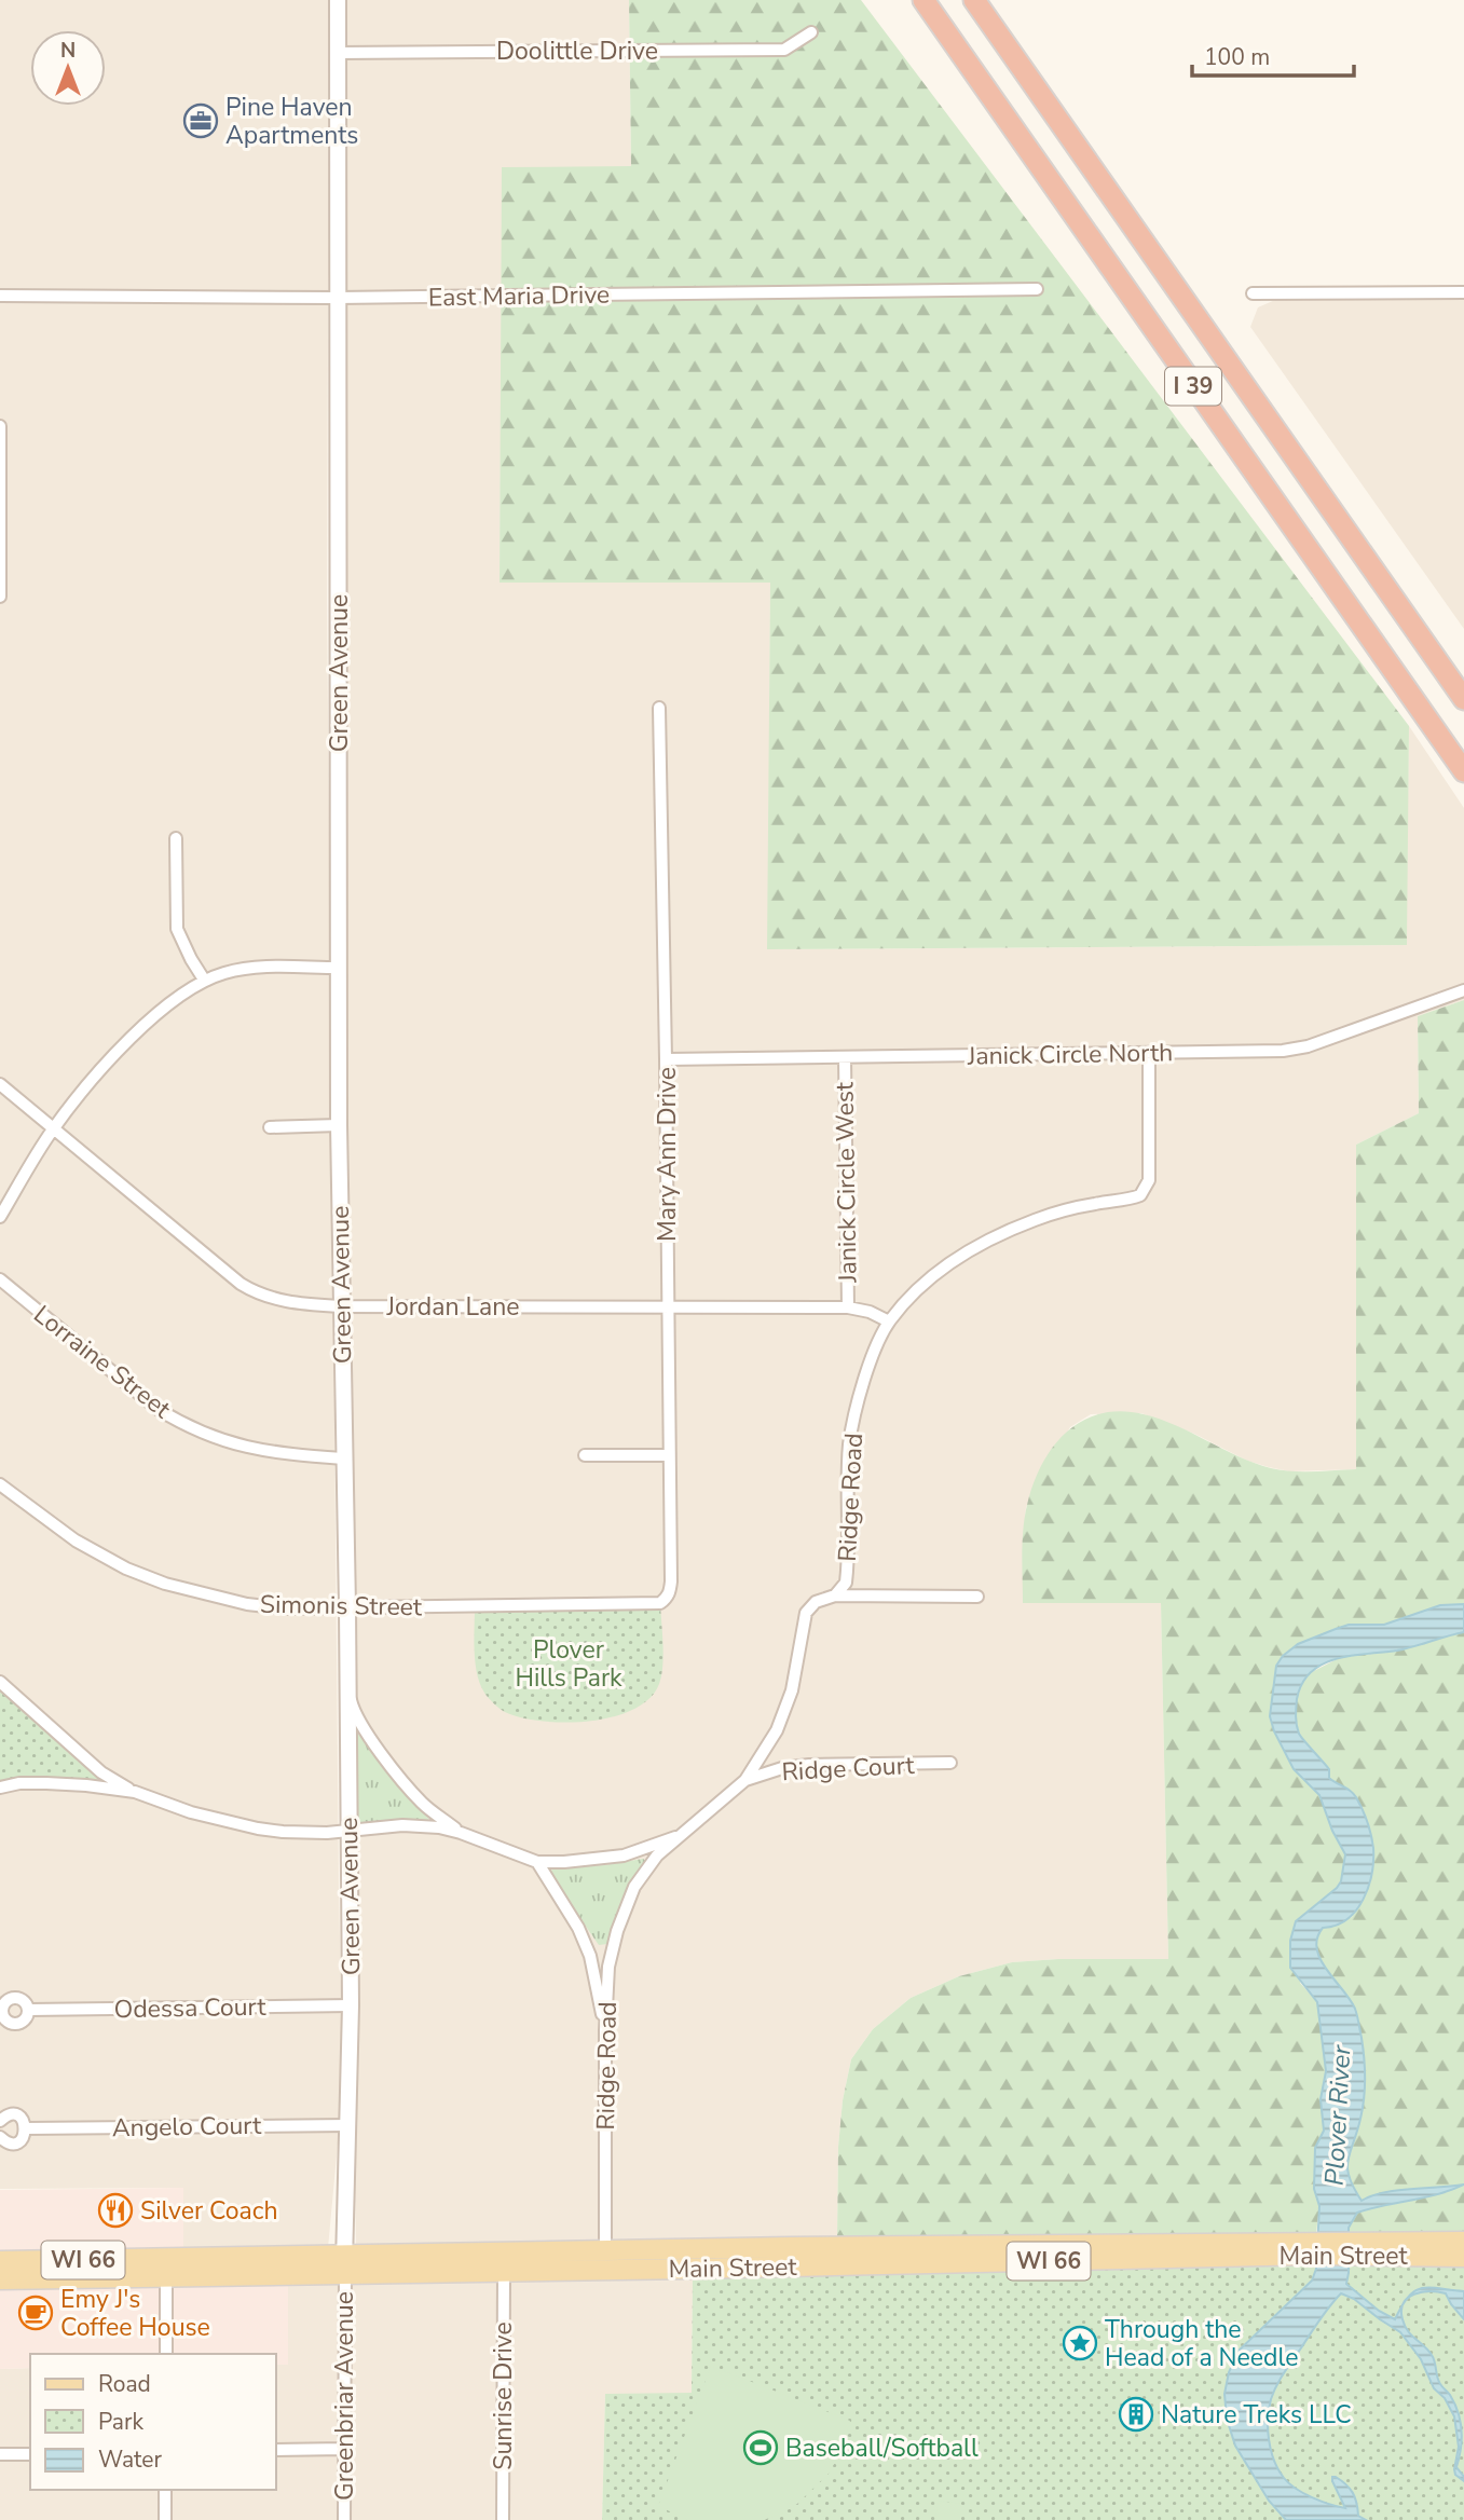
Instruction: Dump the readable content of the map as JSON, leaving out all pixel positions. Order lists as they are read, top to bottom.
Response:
{
  "streets": {
    "highway": ["I 39"],
    "main road": ["Main Street", "WI 66"],
    "street": [
      "Doolittle Drive",
      "East Maria Drive",
      "Green Avenue",
      "Janick Circle North",
      "Mary Ann Drive",
      "Janick Circle West",
      "Jordan Lane",
      "Lorraine Street",
      "Ridge Road",
      "Simonis Street",
      "Ridge Court",
      "Odessa Court",
      "Angelo Court",
      "Greenbriar Avenue",
      "Sunrise Drive"
    ]
  },
  "crossings": [
    ["Doolittle Drive", "Green Avenue"],
    ["East Maria Drive", "Green Avenue"],
    ["Green Avenue", "Jordan Lane"],
    ["Green Avenue", "Lorraine Street"],
    ["Green Avenue", "Simonis Street"],
    ["Green Avenue", "Odessa Court"],
    ["Green Avenue", "Angelo Court"],
    ["Green Avenue", "Main Street"],
    ["Green Avenue", "Greenbriar Avenue"],
    ["Janick Circle North", "Mary Ann Drive"],
    ["Janick Circle North", "Janick Circle West"],
    ["Janick Circle North", "Ridge Road"],
    ["Mary Ann Drive", "Jordan Lane"],
    ["Mary Ann Drive", "Simonis Street"],
    ["Janick Circle West", "Jordan Lane"],
    ["Jordan Lane", "Ridge Road"],
    ["Ridge Road", "Ridge Court"],
    ["Ridge Road", "Main Street"],
    ["Main Street", "Greenbriar Avenue"],
    ["Main Street", "Sunrise Drive"]
  ],
  "water": ["Plover River"],
  "parks": ["Plover Hills Park"],
  "places": {
    "office": ["Pine Haven Apartments"],
    "restaurant": ["Silver Coach"],
    "cafe": ["Emy J's Coffee House"],
    "place": ["Through the Head of a Needle"],
    "building": ["Nature Treks LLC"],
    "sports": ["Baseball/Softball"]
  },
  "legend": ["Road", "Park", "Water"],
  "scale_bar": "100 m",
  "north": "top"
}
